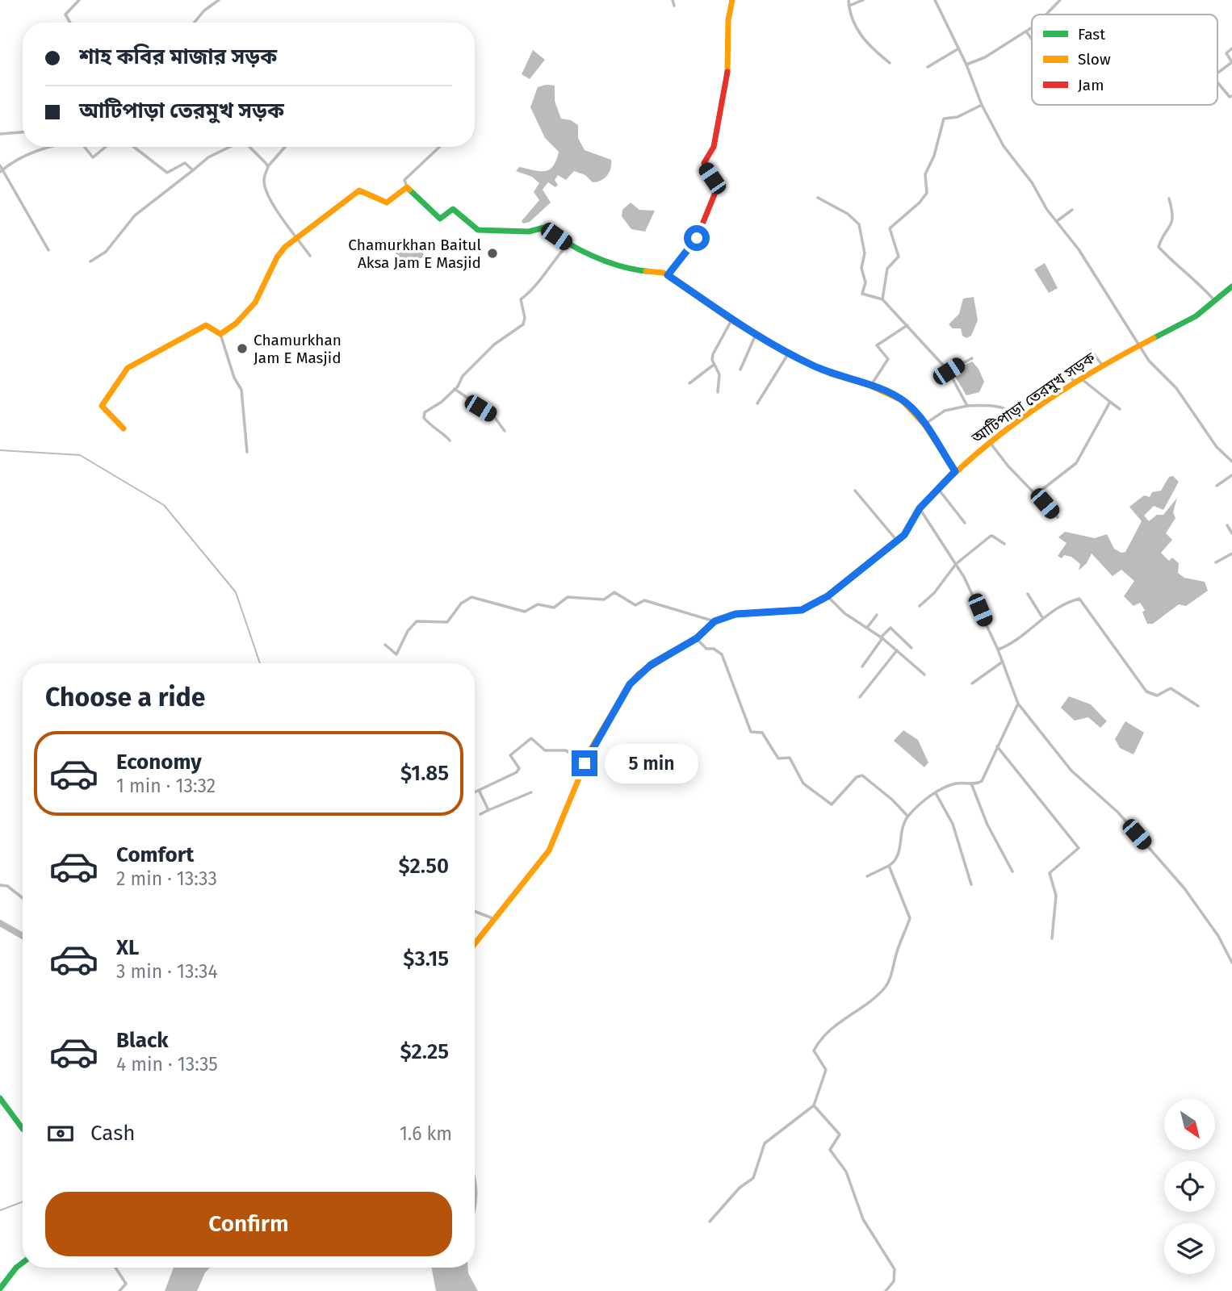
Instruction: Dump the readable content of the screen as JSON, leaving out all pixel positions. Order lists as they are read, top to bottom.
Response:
{
  "streets": {
    "street": ["আটিপাড়া তেরমুখ সড়ক"]
  },
  "places": ["Chamurkhan Baitul Aksa Jam E Masjid", "Chamurkhan Jam E Masjid"],
  "legend": ["Fast", "Slow", "Jam"],
  "north": "bottom right",
  "page": {
    "banner": ["শাহ কবির মাজার সড়ক", "আটিপাড়া তেরমুখ সড়ক"],
    "heading": "Choose a ride",
    "list": [
      {
        "name": "Economy",
        "note": "1 min · 13:32",
        "value": "$1.85"
      },
      {
        "name": "Comfort",
        "note": "2 min · 13:33",
        "value": "$2.50"
      },
      {
        "name": "XL",
        "note": "3 min · 13:34",
        "value": "$3.15"
      },
      {
        "name": "Black",
        "note": "4 min · 13:35",
        "value": "$2.25"
      }
    ],
    "bubble": "5 min",
    "pay": ["Cash", "1.6 km"],
    "buttons": "Confirm"
  }
}
